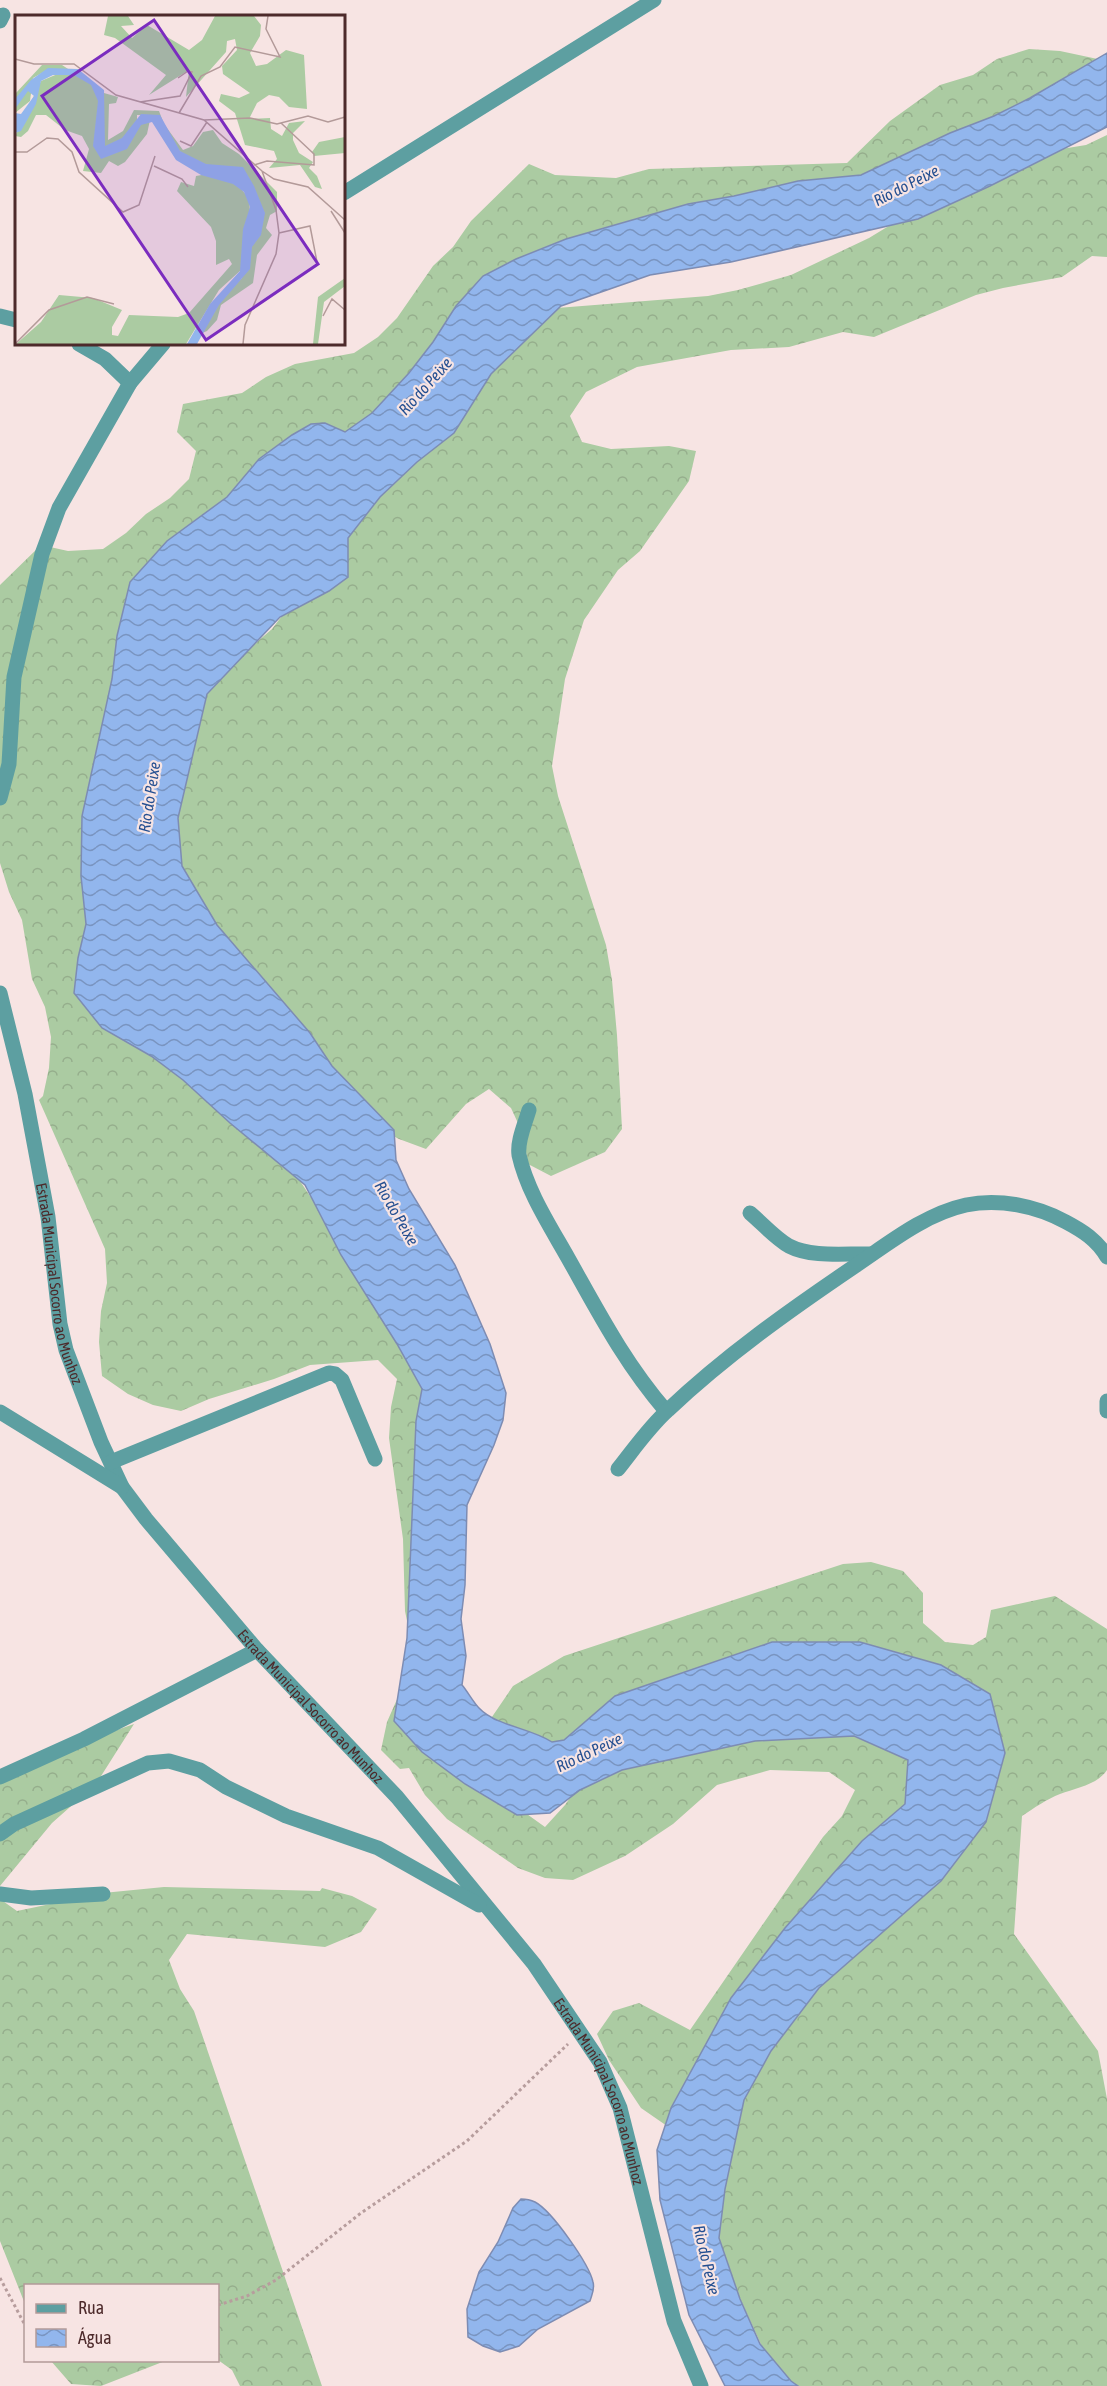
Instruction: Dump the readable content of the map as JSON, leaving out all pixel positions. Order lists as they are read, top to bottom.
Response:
{
  "streets": {
    "street": ["Estrada Municipal Socorro ao Munhoz"]
  },
  "water": ["Rio do Peixe"],
  "legend": ["Rua", "Água"]
}
